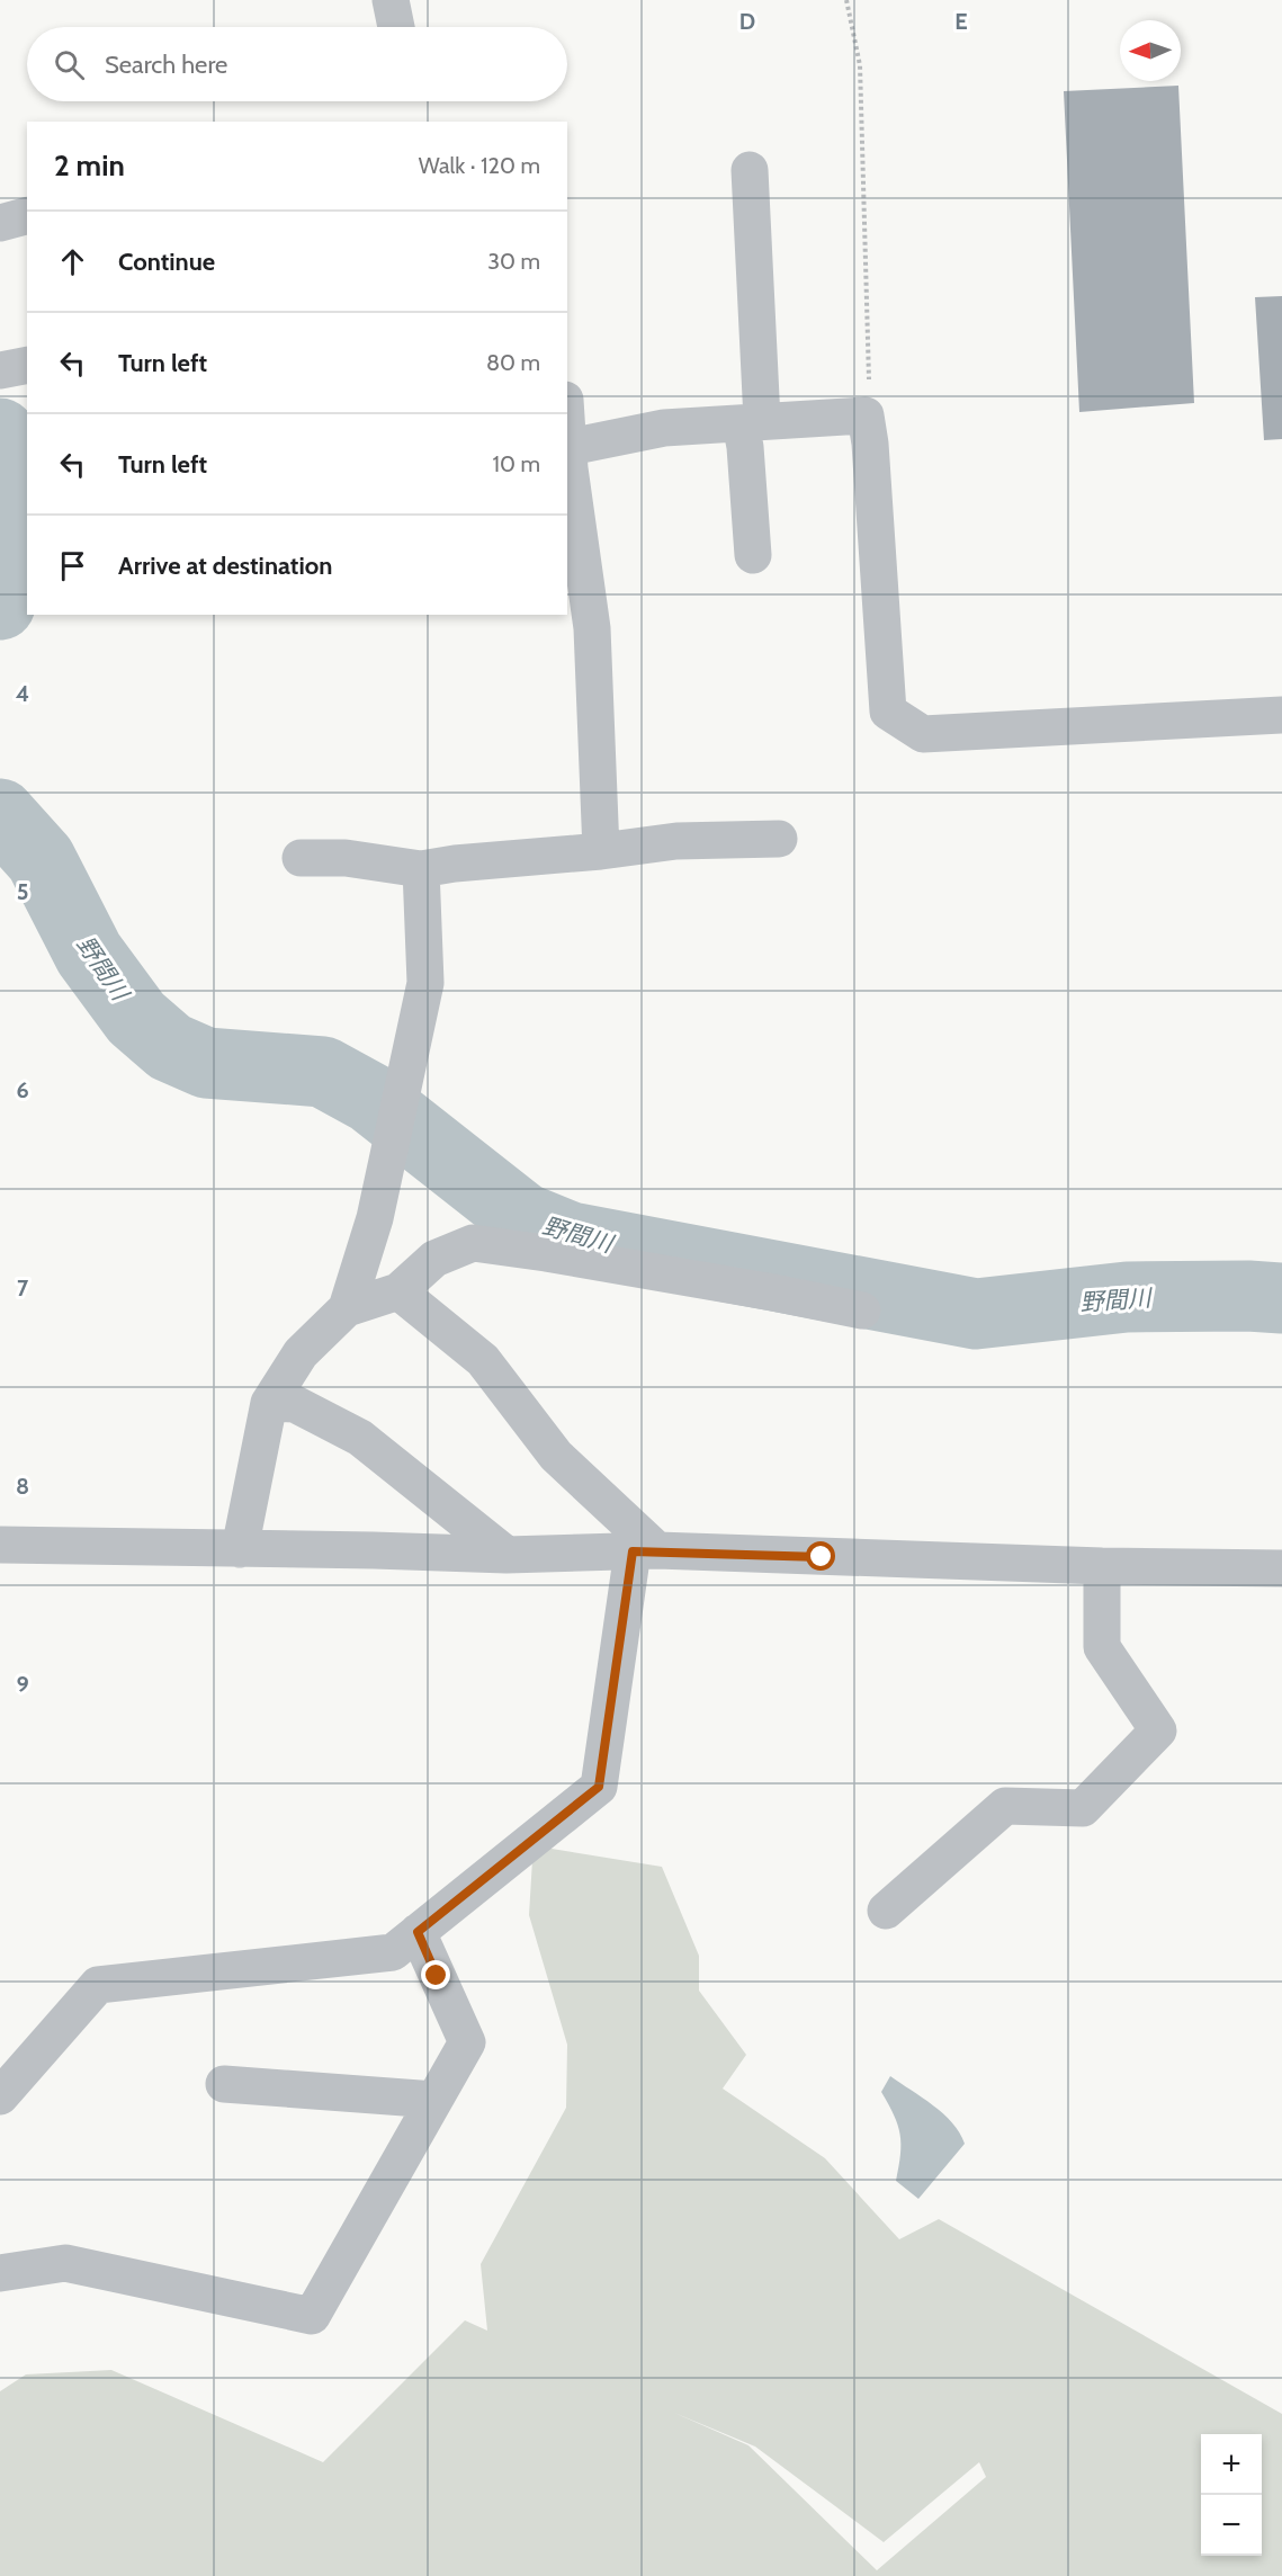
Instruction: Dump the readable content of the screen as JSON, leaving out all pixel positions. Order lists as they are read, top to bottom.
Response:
{
  "water": ["野間川"],
  "north": "left",
  "page": {
    "search": "Search here",
    "heading": ["2 min", "Walk · 120 m"],
    "list": [
      ["Continue", "30 m"],
      ["Turn left", "80 m"],
      ["Turn left", "10 m"],
      "Arrive at destination"
    ],
    "map_buttons": ["+", "−"]
  },
  "grid": {
    "columns": ["D", "E"],
    "rows": [
      "4",
      "5",
      "6",
      "7",
      "8",
      "9"
    ]
  }
}
